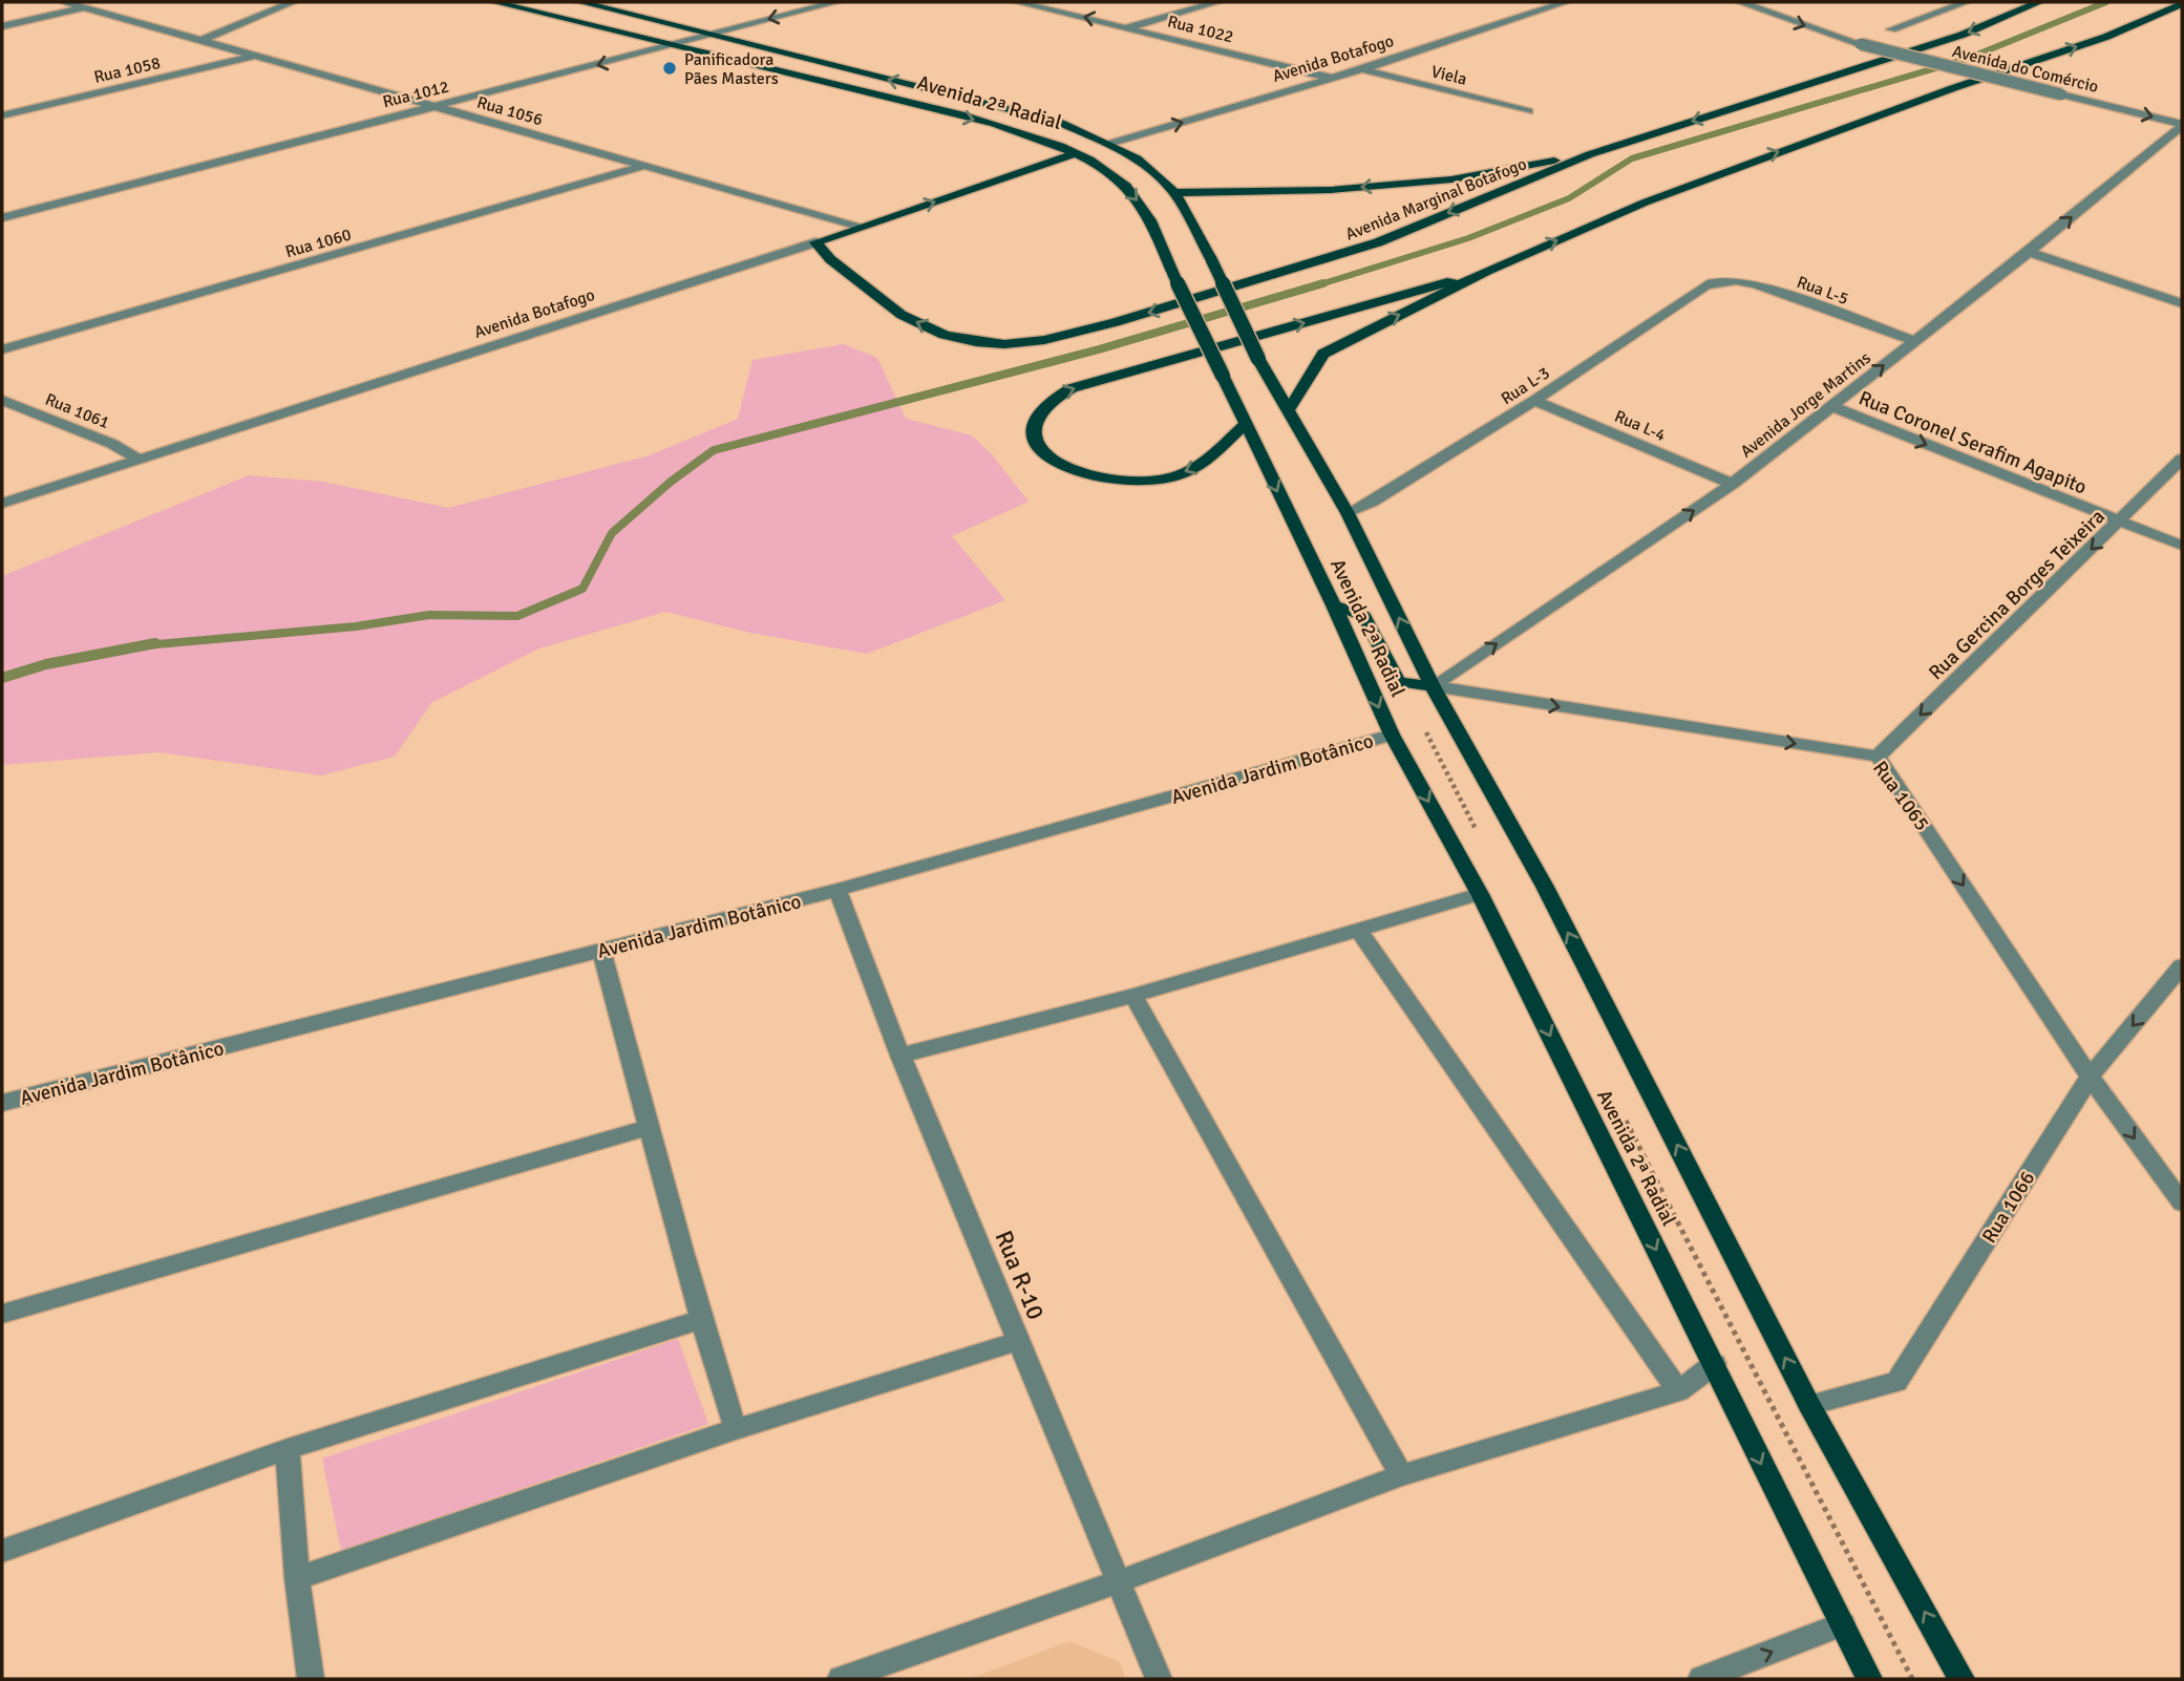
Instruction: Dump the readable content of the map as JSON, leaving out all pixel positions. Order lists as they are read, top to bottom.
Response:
{
  "streets": {
    "main road": ["Avenida Botafogo", "Avenida 2ª Radial", "Avenida Marginal Botafogo"],
    "street": [
      "Rua 1022",
      "Avenida do Comércio",
      "Rua 1058",
      "Viela",
      "Rua 1012",
      "Rua 1056",
      "Rua 1060",
      "Rua L-5",
      "Rua L-3",
      "Avenida Jorge Martins",
      "Rua 1061",
      "Rua L-4",
      "Rua Coronel Serafim Agapito",
      "Rua Gercina Borges Teixeira",
      "Avenida Jardim Botânico",
      "Rua 1065",
      "Rua 1066",
      "Rua R-10"
    ]
  },
  "crossings": [
    ["Rua 1022", "Avenida Botafogo"],
    ["Avenida Botafogo", "Viela"],
    ["Avenida Botafogo", "Avenida 2ª Radial"],
    ["Avenida Botafogo", "Rua 1056"],
    ["Avenida Botafogo", "Avenida Marginal Botafogo"],
    ["Avenida Botafogo", "Rua 1061"],
    ["Avenida do Comércio", "Avenida Jorge Martins"],
    ["Rua 1058", "Rua 1056"],
    ["Rua 1012", "Avenida 2ª Radial"],
    ["Rua 1012", "Rua 1056"],
    ["Avenida 2ª Radial", "Rua L-3"],
    ["Avenida 2ª Radial", "Avenida Jorge Martins"],
    ["Avenida 2ª Radial", "Avenida Jardim Botânico"],
    ["Avenida 2ª Radial", "Rua 1065"],
    ["Avenida 2ª Radial", "Rua 1066"],
    ["Rua 1056", "Rua 1060"],
    ["Rua L-5", "Rua L-3"],
    ["Rua L-5", "Avenida Jorge Martins"],
    ["Rua L-3", "Rua L-4"],
    ["Avenida Jorge Martins", "Rua L-4"],
    ["Avenida Jorge Martins", "Rua Coronel Serafim Agapito"],
    ["Avenida Jorge Martins", "Rua 1065"],
    ["Rua Coronel Serafim Agapito", "Rua Gercina Borges Teixeira"],
    ["Rua Gercina Borges Teixeira", "Rua 1065"],
    ["Avenida Jardim Botânico", "Rua R-10"],
    ["Rua 1065", "Rua 1066"]
  ],
  "one_way": [
    "Rua 1022",
    "Avenida do Comércio",
    "Rua 1012",
    "Avenida Jorge Martins",
    "Rua Coronel Serafim Agapito",
    "Rua Gercina Borges Teixeira",
    "Rua 1065"
  ],
  "places": ["Panificadora Pães Masters"]
}
